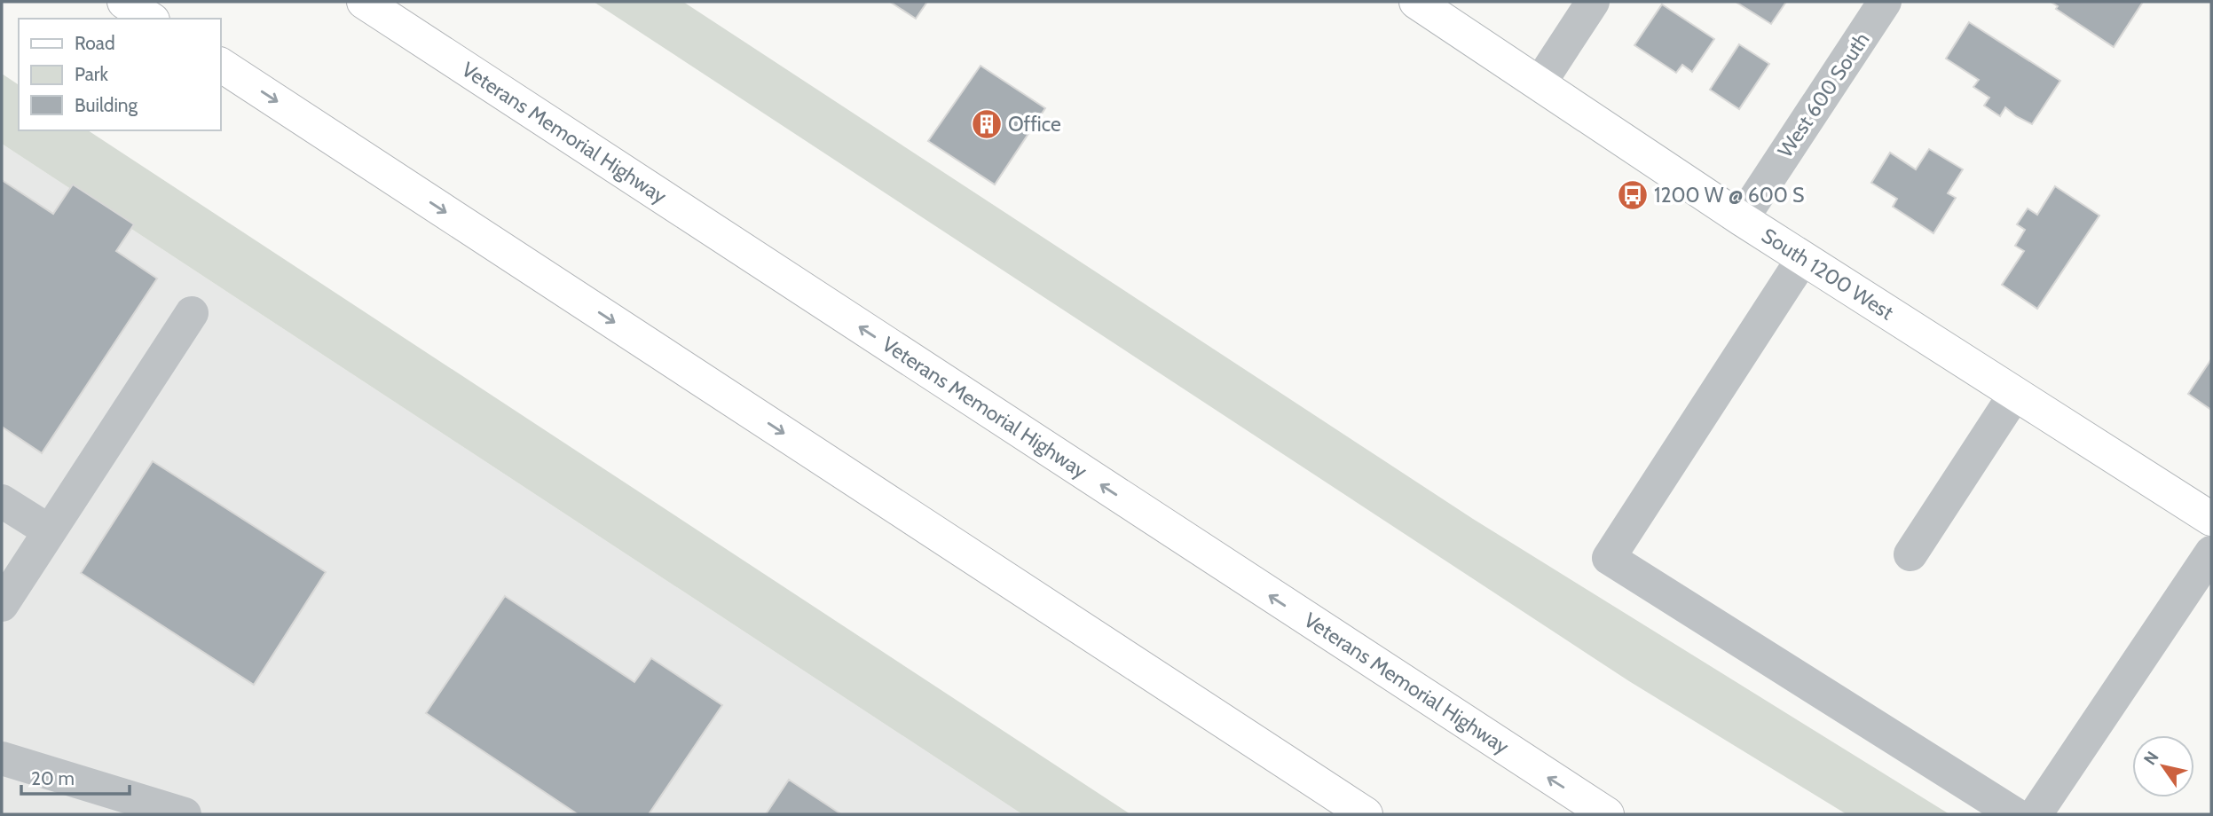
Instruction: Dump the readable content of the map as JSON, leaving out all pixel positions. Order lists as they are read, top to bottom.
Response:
{
  "streets": {
    "main road": ["Veterans Memorial Highway", "South 1200 West"],
    "street": ["West 600 South"]
  },
  "crossings": [
    ["West 600 South", "South 1200 West"]
  ],
  "places": {
    "building": ["Office"],
    "bus stop": ["1200 W @ 600 S"]
  },
  "legend": ["Road", "Park", "Building"],
  "scale_bar": "20 m",
  "north": "top left"
}
